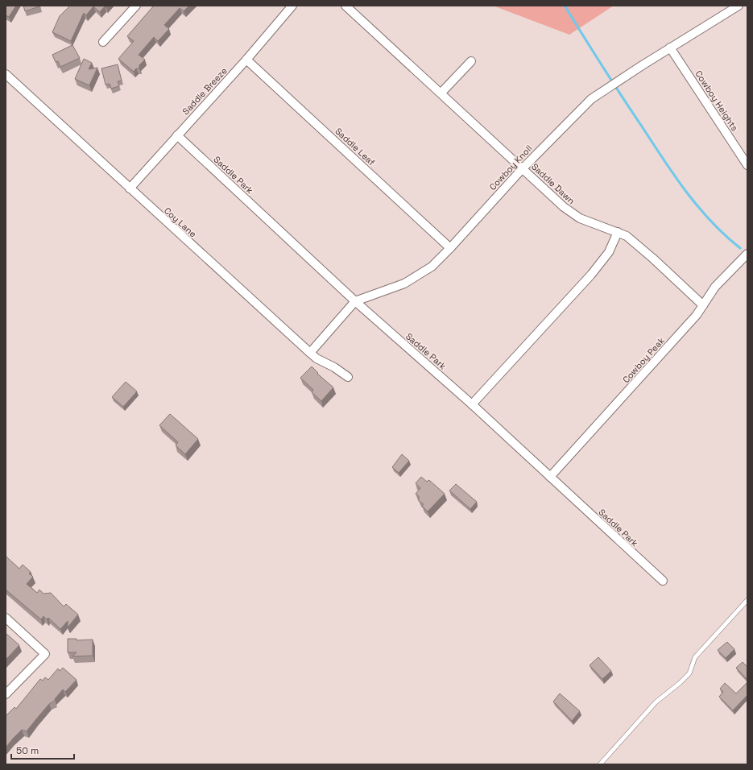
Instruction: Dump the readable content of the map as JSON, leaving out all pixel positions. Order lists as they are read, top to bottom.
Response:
{
  "streets": {
    "street": [
      "Saddle Breeze",
      "Cowboy Heights",
      "Saddle Leaf",
      "Cowboy Knoll",
      "Saddle Park",
      "Saddle Dawn",
      "Coy Lane",
      "Cowboy Peak"
    ]
  },
  "crossings": [
    ["Saddle Breeze", "Saddle Leaf"],
    ["Saddle Breeze", "Saddle Park"],
    ["Saddle Breeze", "Coy Lane"],
    ["Cowboy Heights", "Cowboy Knoll"],
    ["Saddle Leaf", "Cowboy Knoll"],
    ["Cowboy Knoll", "Saddle Park"],
    ["Cowboy Knoll", "Saddle Dawn"],
    ["Cowboy Knoll", "Coy Lane"],
    ["Saddle Park", "Cowboy Peak"],
    ["Saddle Dawn", "Cowboy Peak"]
  ],
  "scale_bar": "50 m"
}
